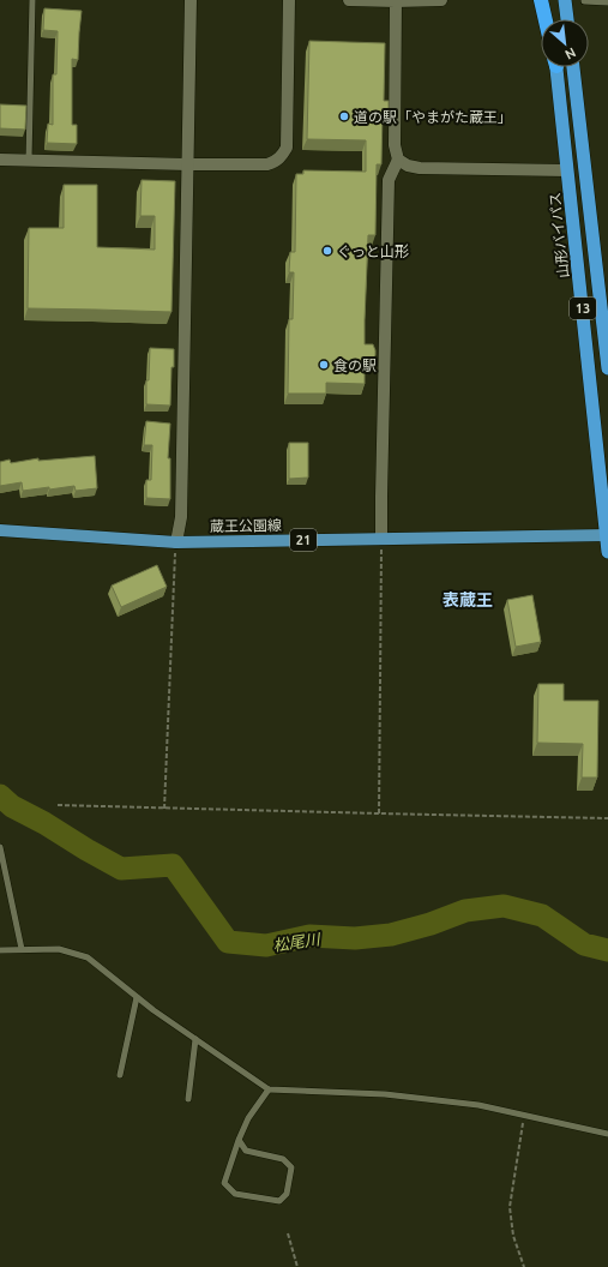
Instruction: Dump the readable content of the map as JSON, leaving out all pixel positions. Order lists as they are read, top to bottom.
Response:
{
  "streets": {
    "highway": ["山形バイパス", "13"],
    "main road": ["蔵王公園線", "21"]
  },
  "crossings": [
    ["山形バイパス", "蔵王公園線"]
  ],
  "districts": ["表蔵王"],
  "water": ["松尾川"],
  "places": ["道の駅「やまがた蔵王」", "ぐっと山形", "食の駅"],
  "north": "bottom right"
}
